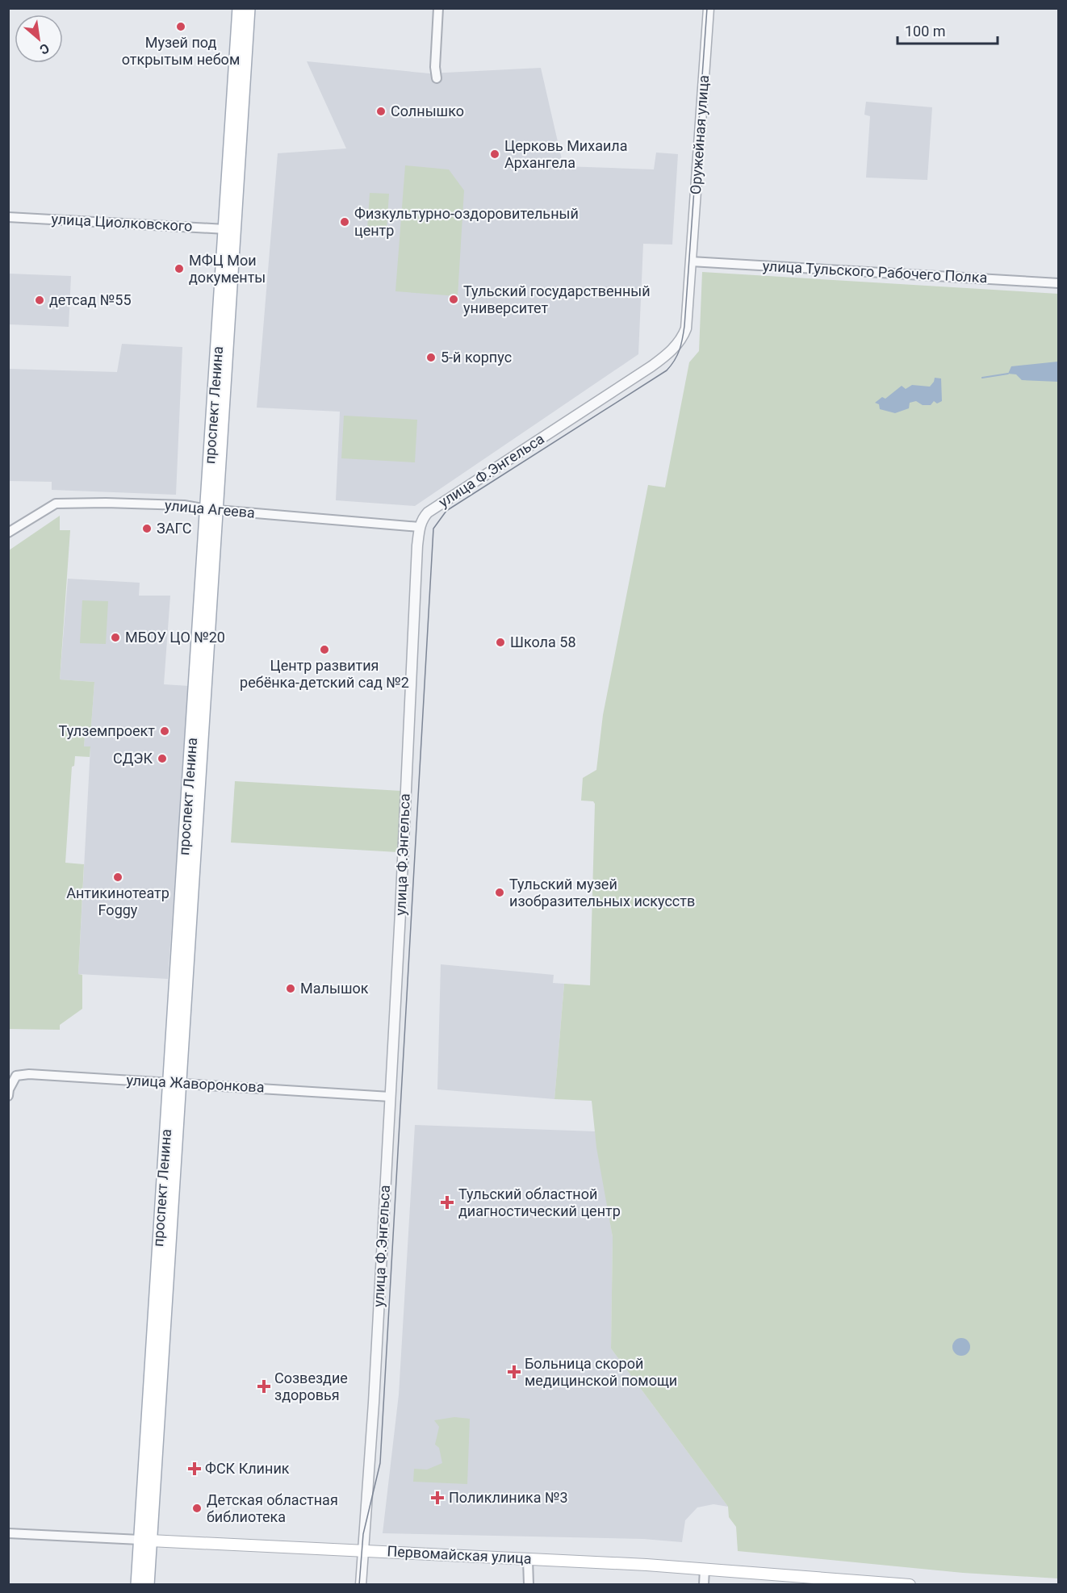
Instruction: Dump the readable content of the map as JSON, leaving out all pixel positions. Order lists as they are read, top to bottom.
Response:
{
  "streets": {
    "main road": ["проспект Ленина", "Первомайская улица"],
    "street": [
      "Оружейная улица",
      "улица Циолковского",
      "улица Тульского Рабочего Полка",
      "улица Ф.Энгельса",
      "улица Агеева",
      "улица Жаворонкова"
    ]
  },
  "crossings": [
    ["Оружейная улица", "улица Тульского Рабочего Полка"],
    ["Оружейная улица", "улица Ф.Энгельса"],
    ["улица Циолковского", "проспект Ленина"],
    ["улица Тульского Рабочего Полка", "улица Ф.Энгельса"],
    ["проспект Ленина", "улица Агеева"],
    ["проспект Ленина", "улица Жаворонкова"],
    ["проспект Ленина", "Первомайская улица"],
    ["улица Ф.Энгельса", "улица Агеева"],
    ["улица Ф.Энгельса", "улица Жаворонкова"],
    ["улица Ф.Энгельса", "Первомайская улица"]
  ],
  "places": {
    "other": [
      "Музей под открытым небом",
      "Солнышко",
      "Церковь Михаила Архангела",
      "Физкультурно-оздоровительный центр",
      "МФЦ Мои документы",
      "Тульский государственный университет",
      "детсад №55",
      "5-й корпус",
      "ЗАГС",
      "МБОУ ЦО №20",
      "Школа 58",
      "Центр развития ребёнка-детский сад №2",
      "Тулземпроект",
      "СДЭК",
      "Антикинотеатр Foggy",
      "Тульский музей изобразительных искусств",
      "Малышок",
      "Детская областная библиотека"
    ],
    "health": [
      "Тульский областной диагностический центр",
      "Больница скорой медицинской помощи",
      "Созвездие здоровья",
      "ФСК Клиник",
      "Поликлиника №3"
    ]
  },
  "scale_bar": "100 m",
  "north": "bottom right"
}
